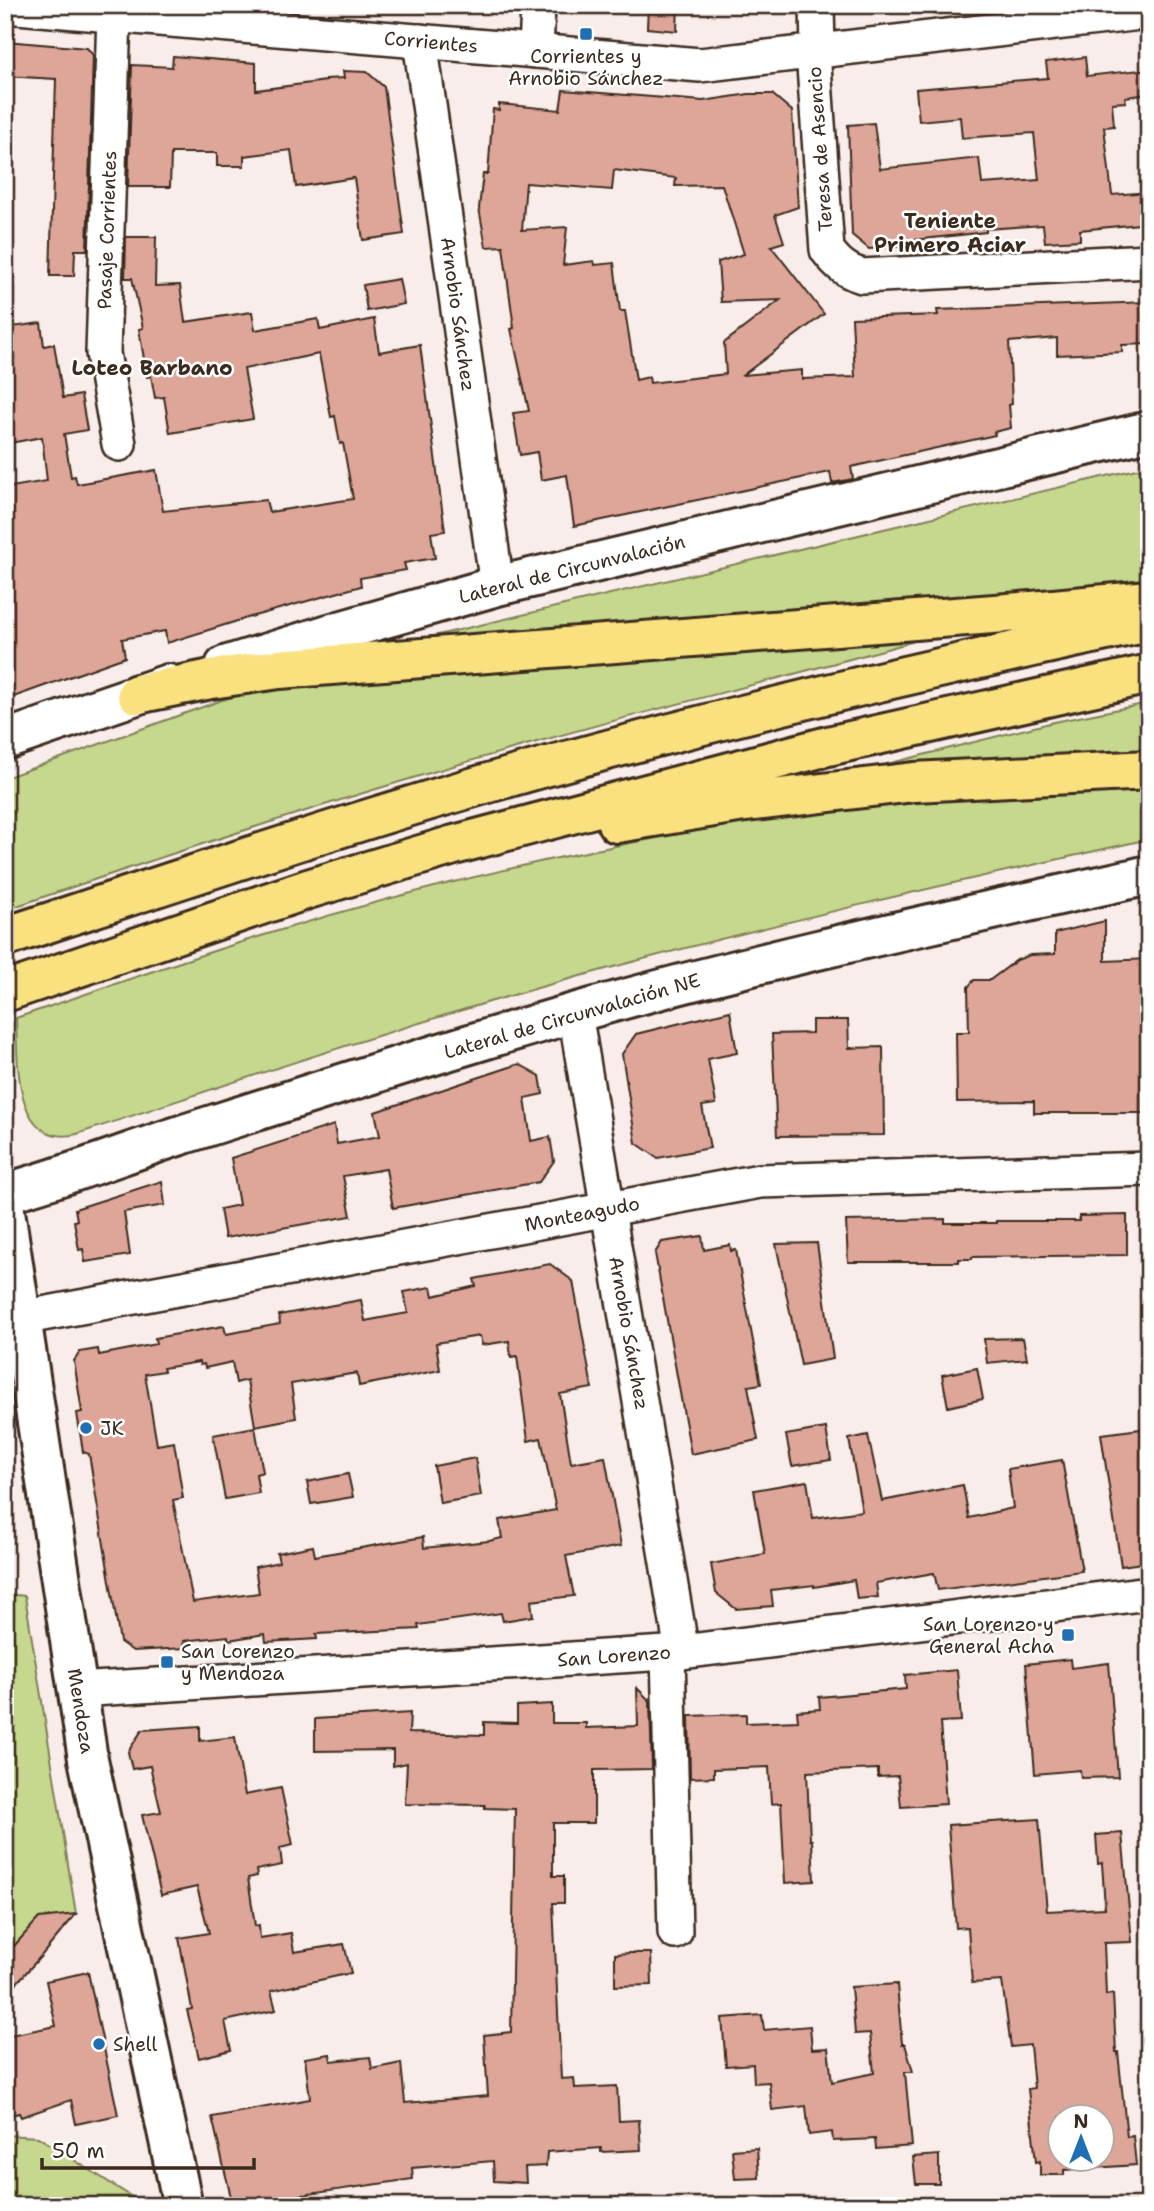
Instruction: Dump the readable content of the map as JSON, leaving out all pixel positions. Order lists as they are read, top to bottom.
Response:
{
  "streets": {
    "street": [
      "Corrientes",
      "Teresa de Asencio",
      "Pasaje Corrientes",
      "Arnobio Sánchez",
      "Lateral de Circunvalación",
      "Lateral de Circunvalación NE",
      "Monteagudo",
      "San Lorenzo",
      "Mendoza"
    ]
  },
  "crossings": [
    ["Corrientes", "Teresa de Asencio"],
    ["Corrientes", "Pasaje Corrientes"],
    ["Corrientes", "Arnobio Sánchez"],
    ["Arnobio Sánchez", "Lateral de Circunvalación"],
    ["Arnobio Sánchez", "Lateral de Circunvalación NE"],
    ["Arnobio Sánchez", "Monteagudo"],
    ["Arnobio Sánchez", "San Lorenzo"],
    ["Monteagudo", "Mendoza"],
    ["San Lorenzo", "Mendoza"]
  ],
  "districts": ["Teniente Primero Aciar", "Loteo Barbano"],
  "places": {
    "transit": ["Corrientes y Arnobio Sánchez", "San Lorenzo y General Acha", "San Lorenzo y Mendoza"],
    "other": ["JK", "Shell"]
  },
  "scale_bar": "50 m",
  "north": "top"
}
